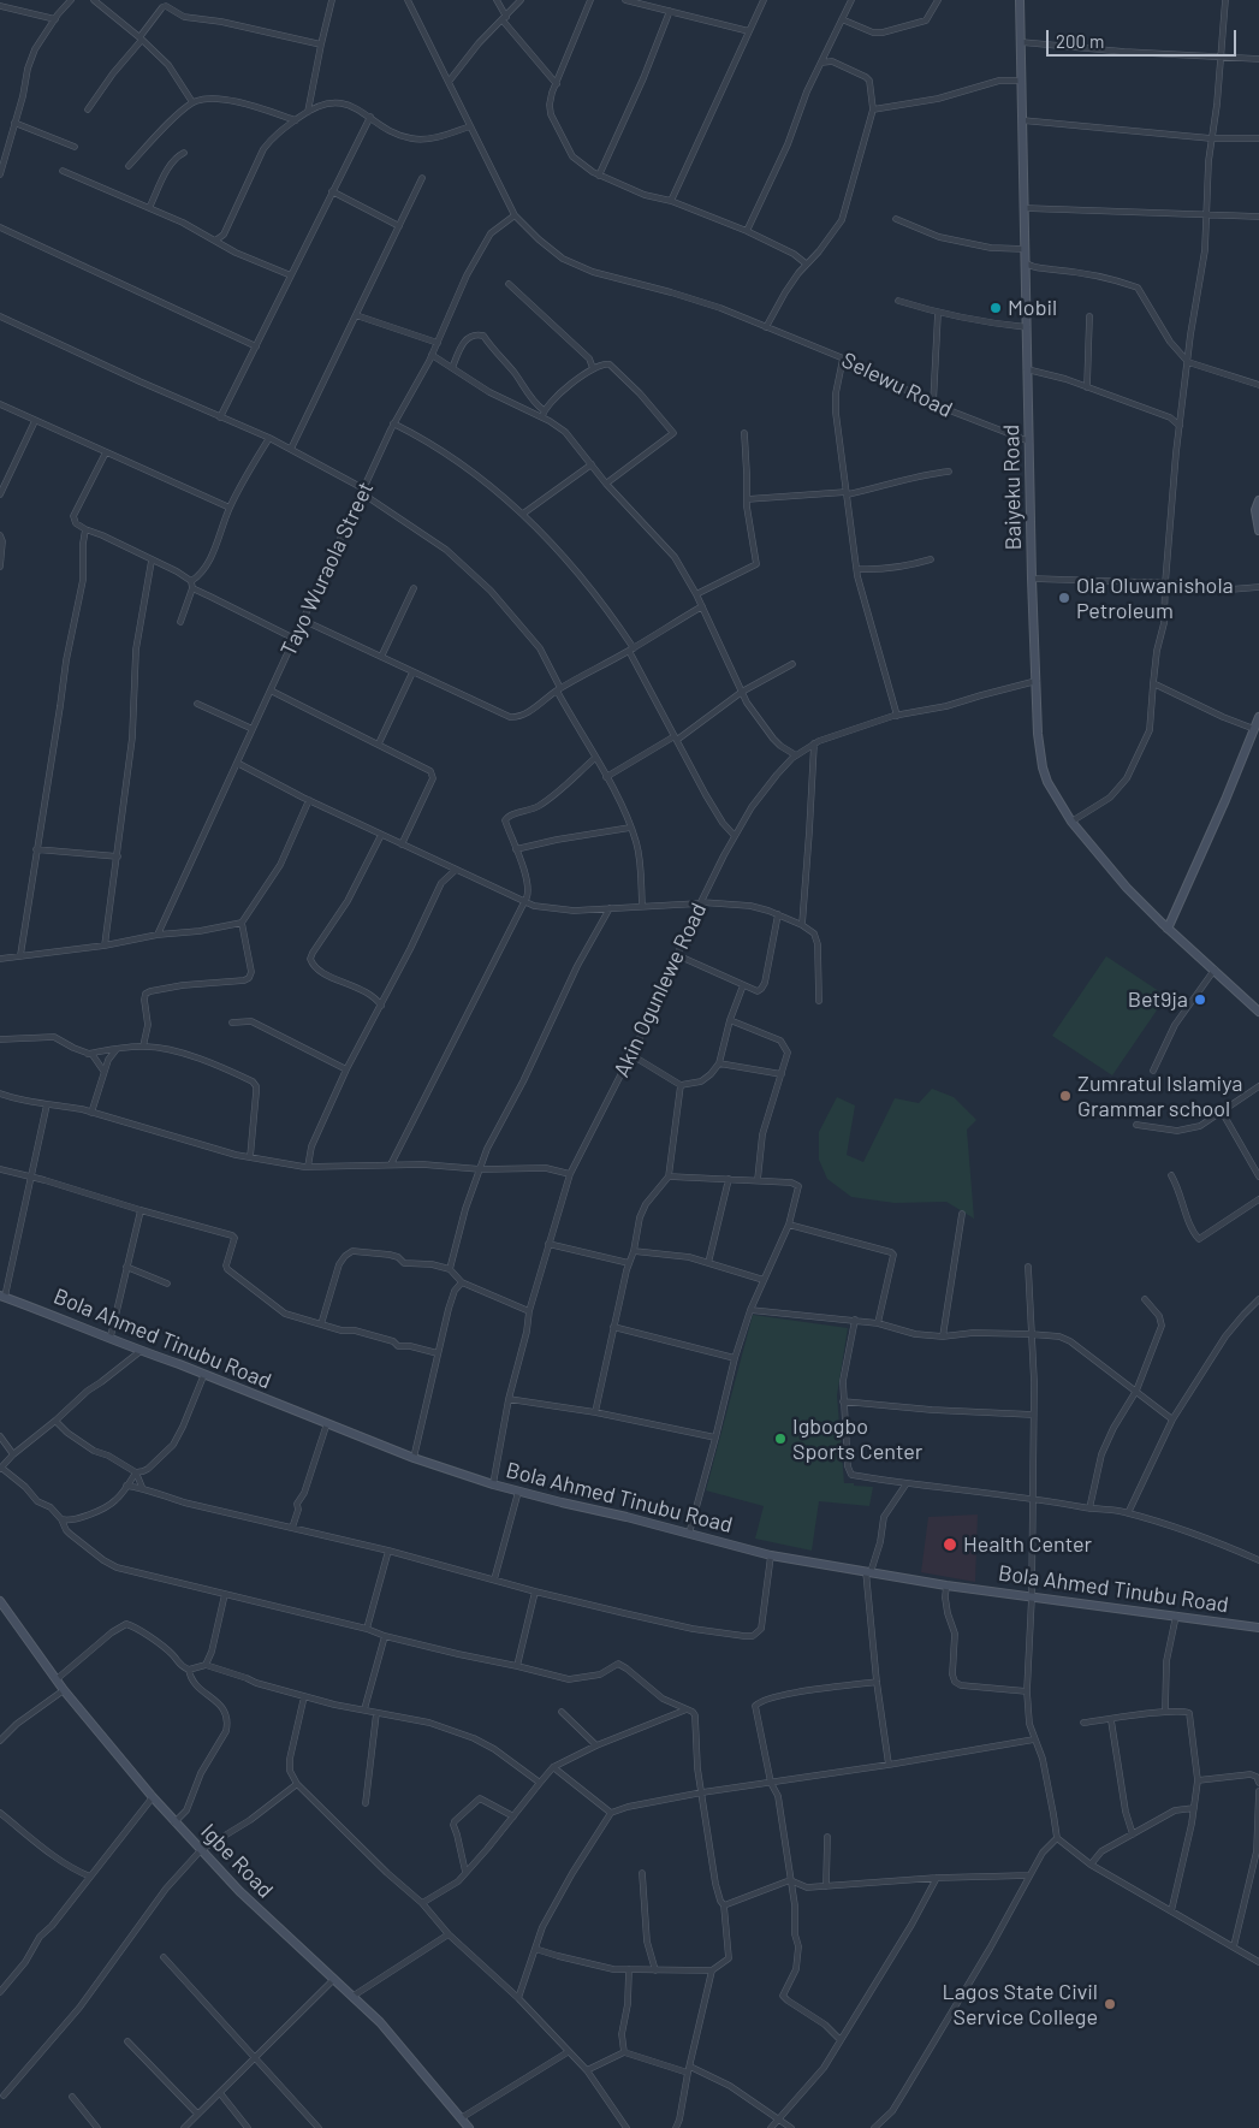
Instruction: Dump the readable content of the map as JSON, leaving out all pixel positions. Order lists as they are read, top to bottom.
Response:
{
  "streets": {
    "main road": ["Baiyeku Road", "Bola Ahmed Tinubu Road", "Igbe Road"],
    "street": ["Selewu Road", "Tayo Wuraola Street", "Akin Ogunlewe Road"]
  },
  "crossings": [
    ["Selewu Road", "Baiyeku Road"],
    ["Selewu Road", "Tayo Wuraola Street"],
    ["Baiyeku Road", "Akin Ogunlewe Road"],
    ["Akin Ogunlewe Road", "Bola Ahmed Tinubu Road"]
  ],
  "places": [
    "Mobil",
    "Ola Oluwanishola Petroleum",
    "Bet9ja",
    "Zumratul Islamiya Grammar school",
    "Igbogbo Sports Center",
    "Health Center",
    "Lagos State Civil Service College"
  ],
  "scale_bar": "200 m"
}
